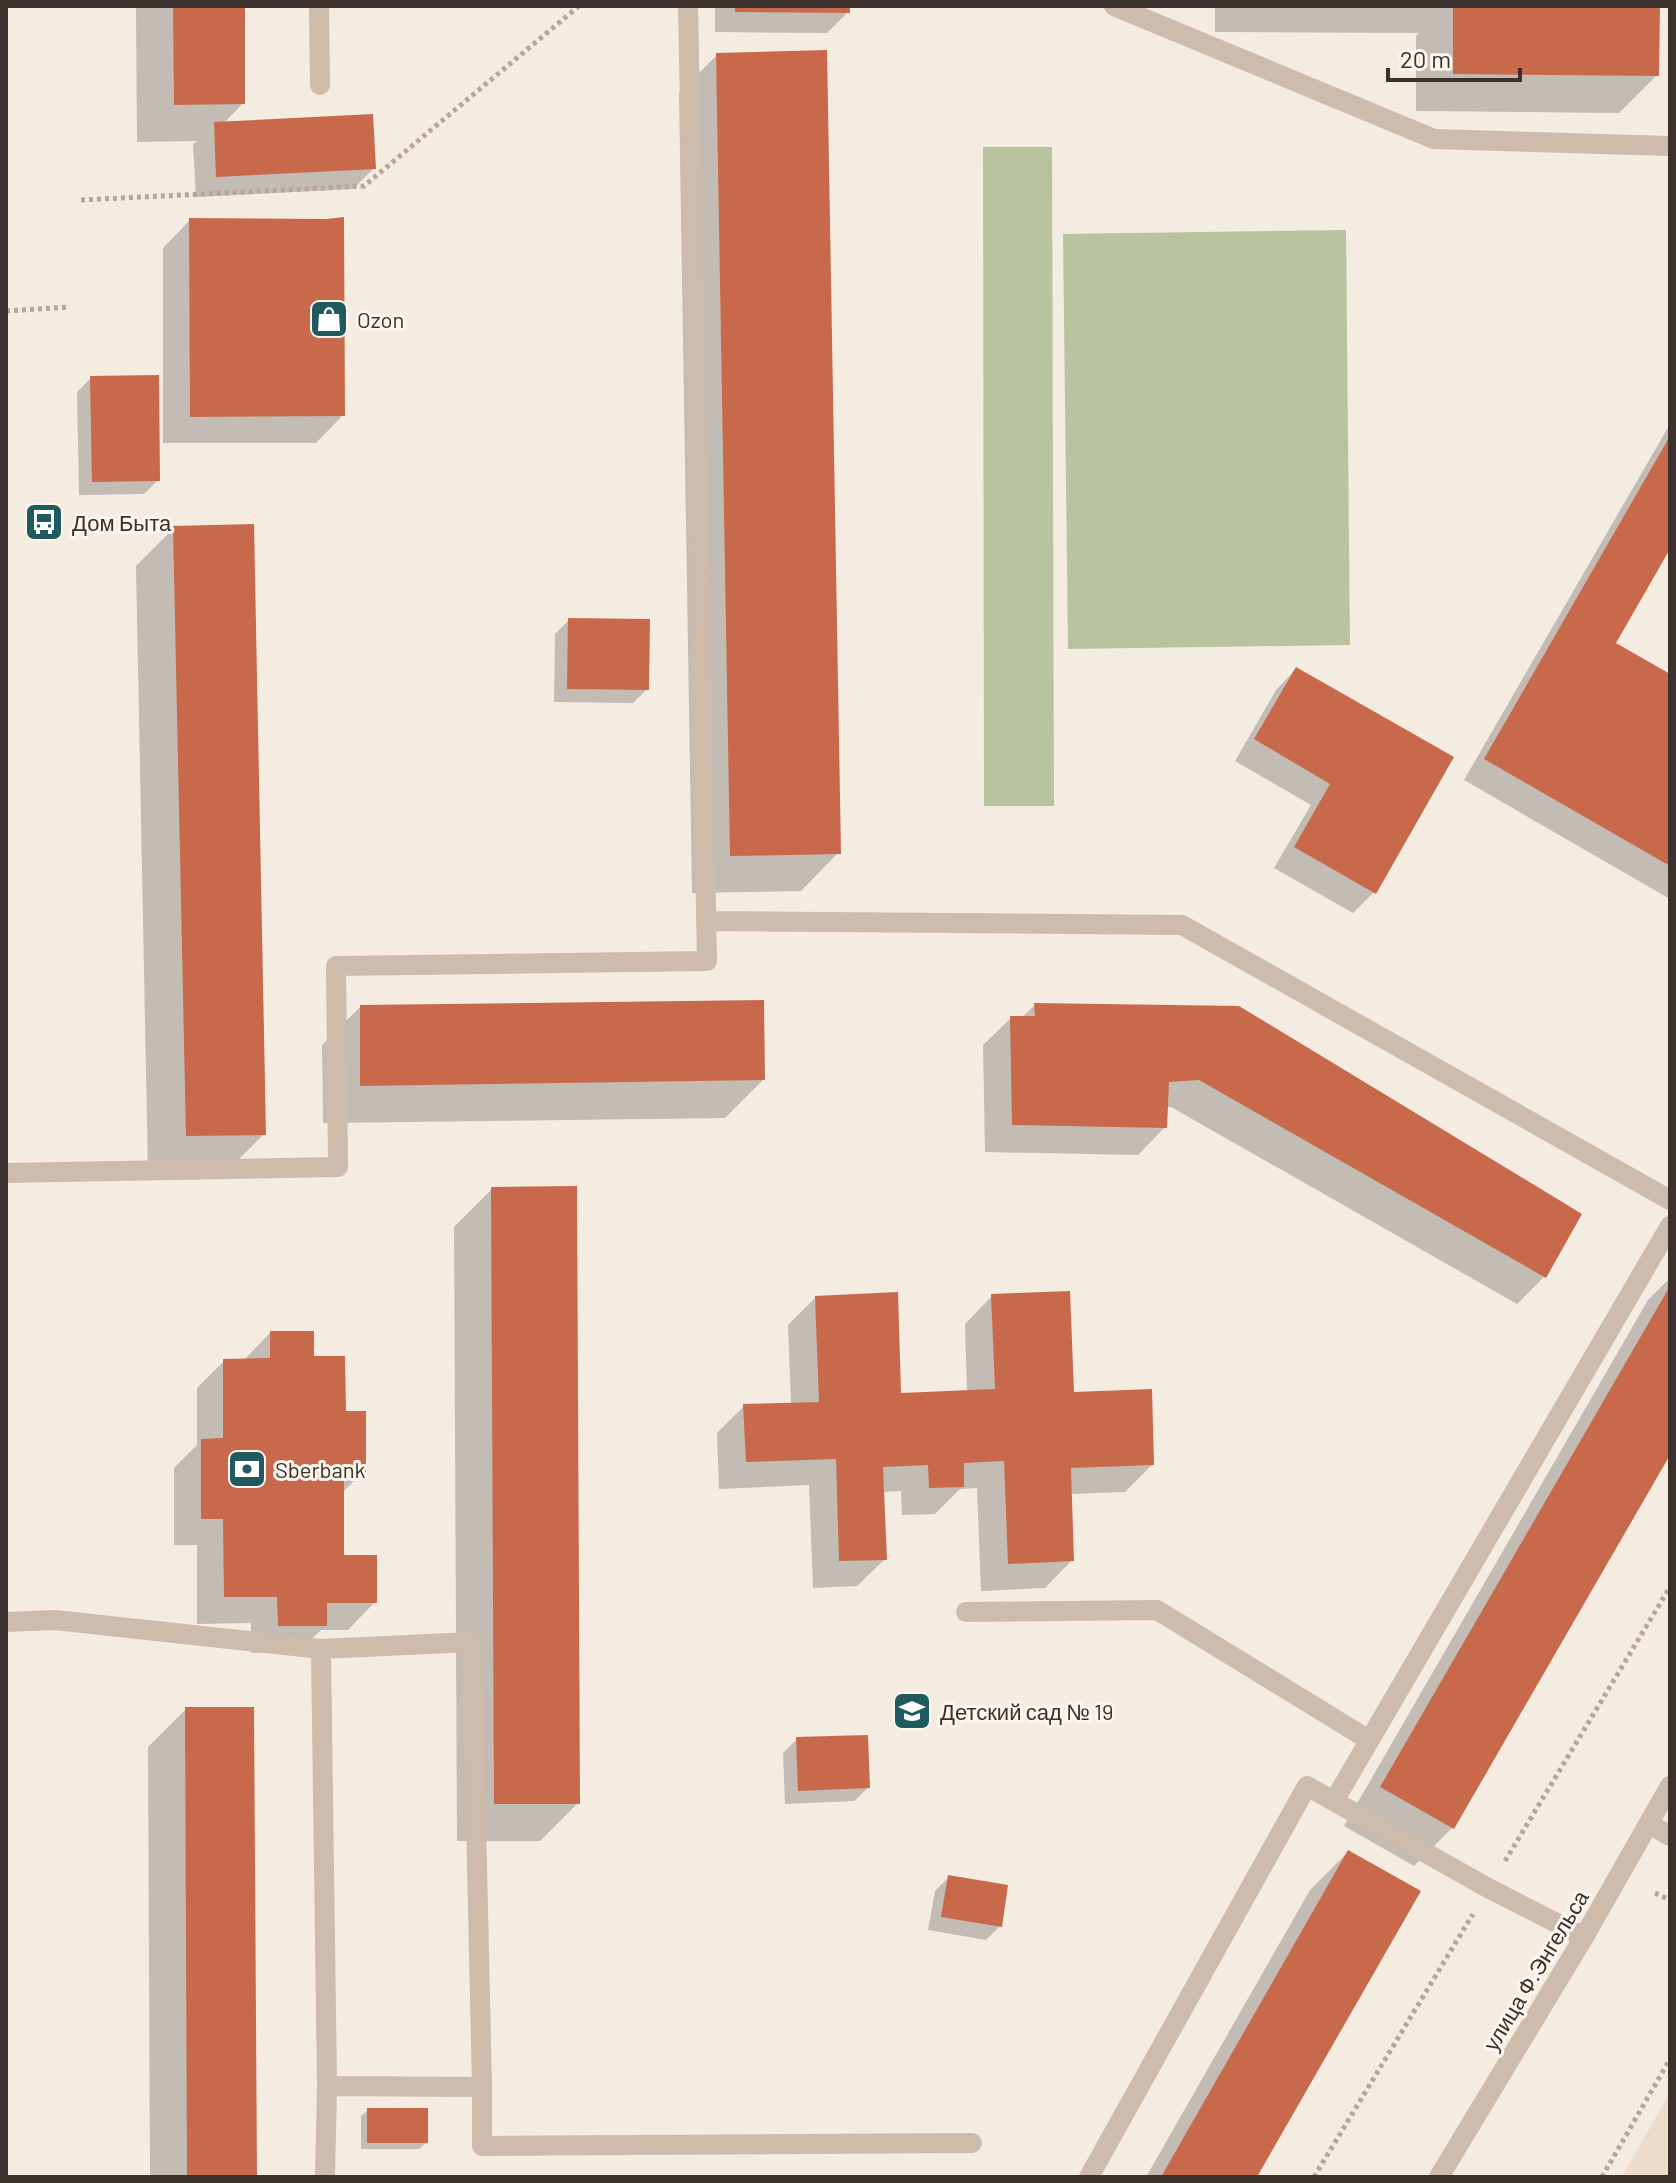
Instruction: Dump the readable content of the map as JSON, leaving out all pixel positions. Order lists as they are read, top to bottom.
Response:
{
  "streets": {
    "street": ["улица Ф.Энгельса"]
  },
  "places": {
    "shop": ["Ozon"],
    "bus stop": ["Дом Быта"],
    "bank": ["Sberbank"],
    "school or university": ["Детский сад № 19"]
  },
  "scale_bar": "20 m"
}
